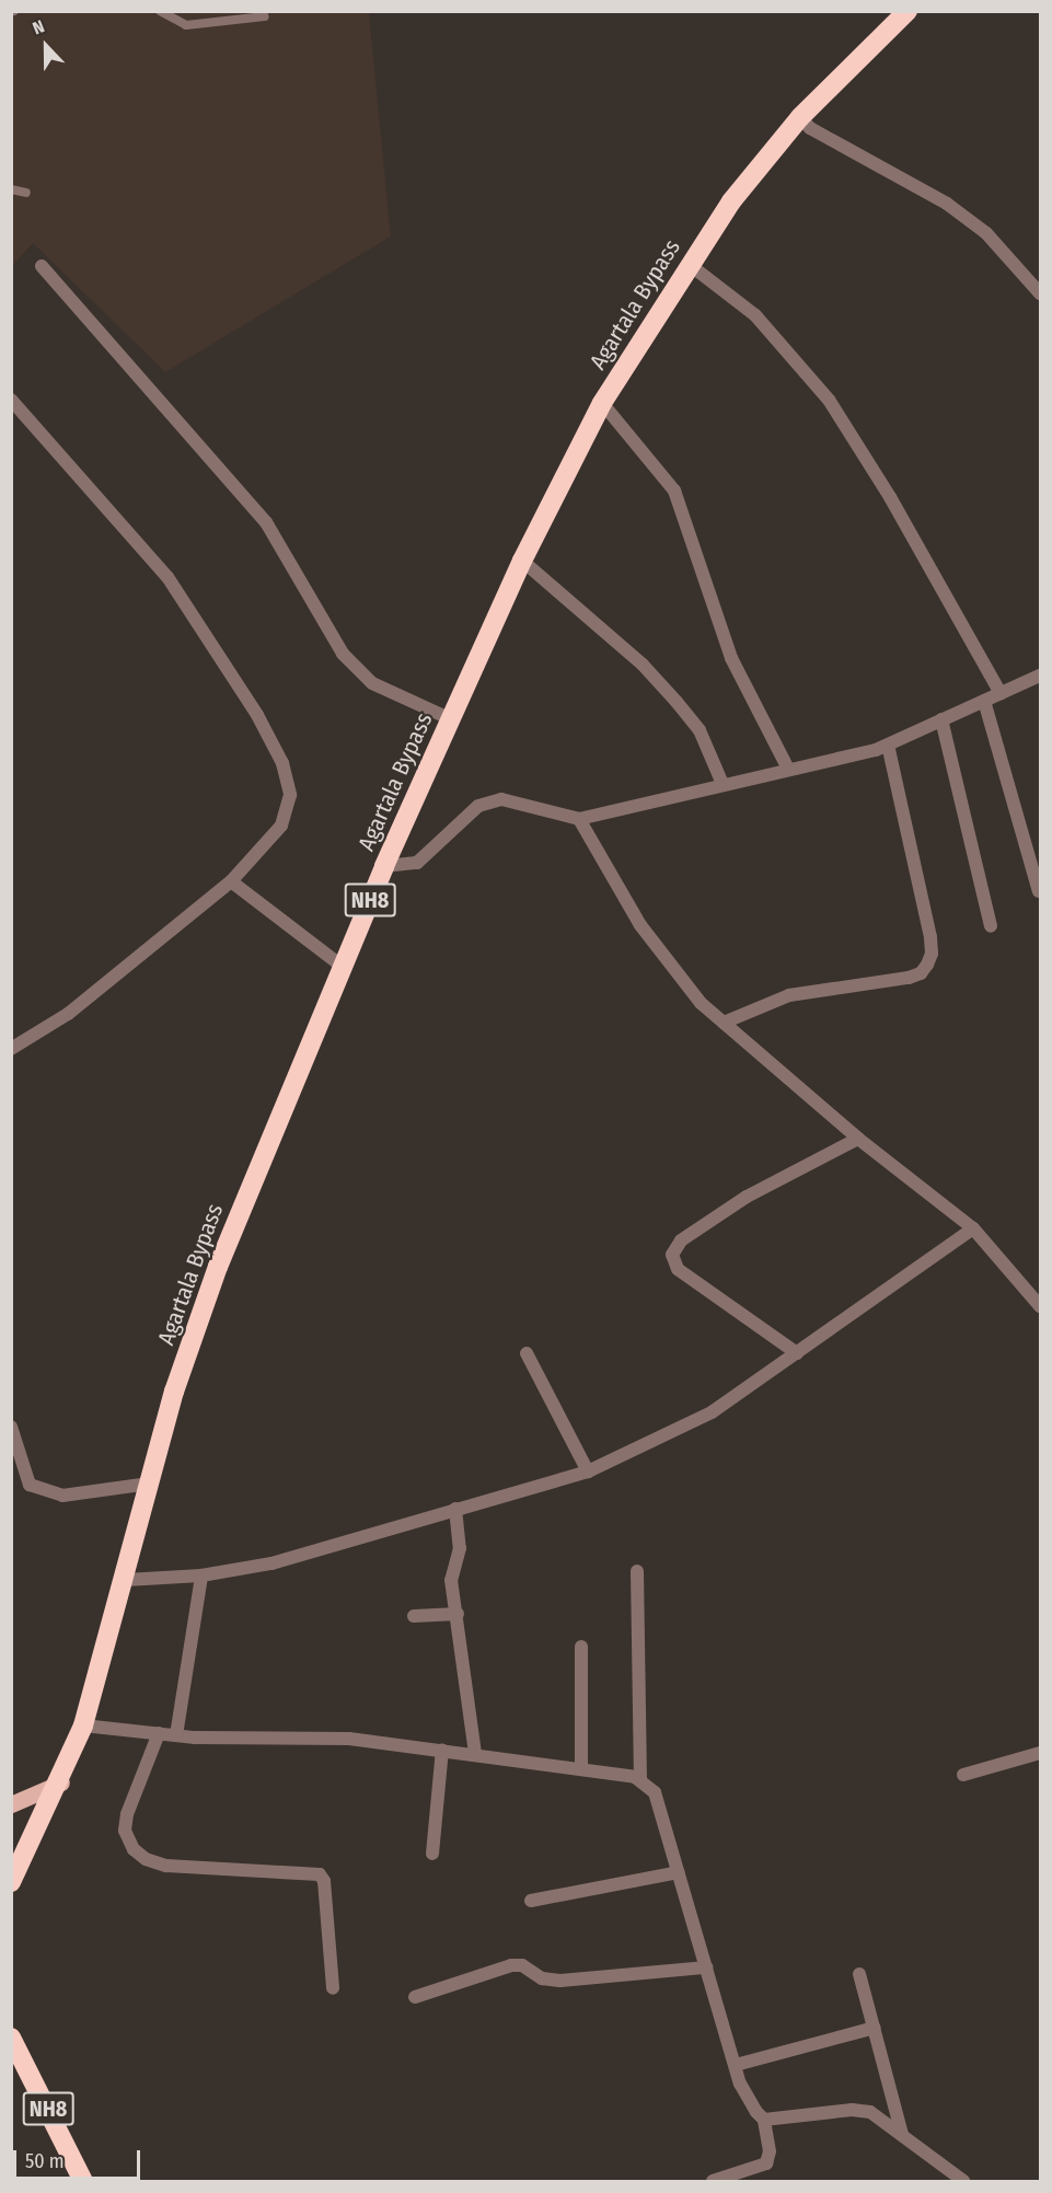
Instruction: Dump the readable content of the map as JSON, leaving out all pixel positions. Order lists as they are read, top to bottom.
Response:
{
  "streets": {
    "highway": ["Agartala Bypass", "NH8"]
  },
  "scale_bar": "50 m",
  "north": "top"
}
